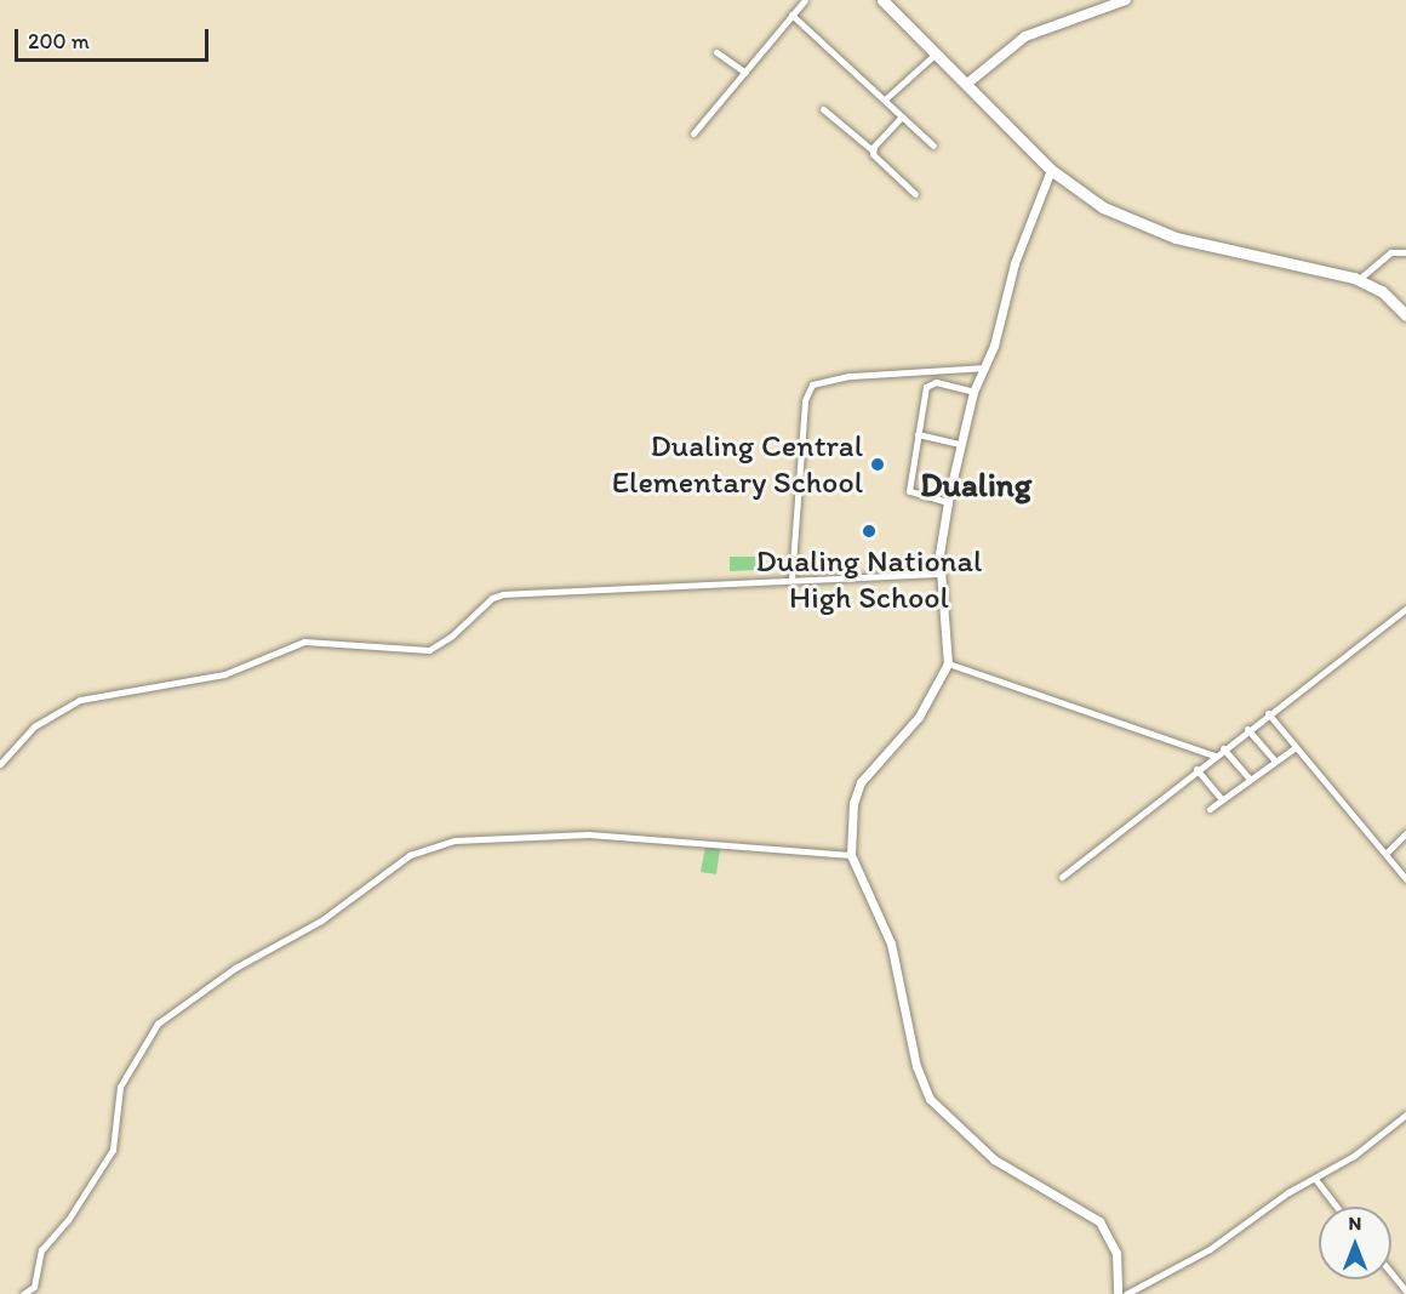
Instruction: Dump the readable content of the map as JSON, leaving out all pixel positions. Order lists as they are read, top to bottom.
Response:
{
  "districts": ["Dualing"],
  "places": ["Dualing Central Elementary School", "Dualing National High School"],
  "scale_bar": "200 m",
  "north": "top"
}
